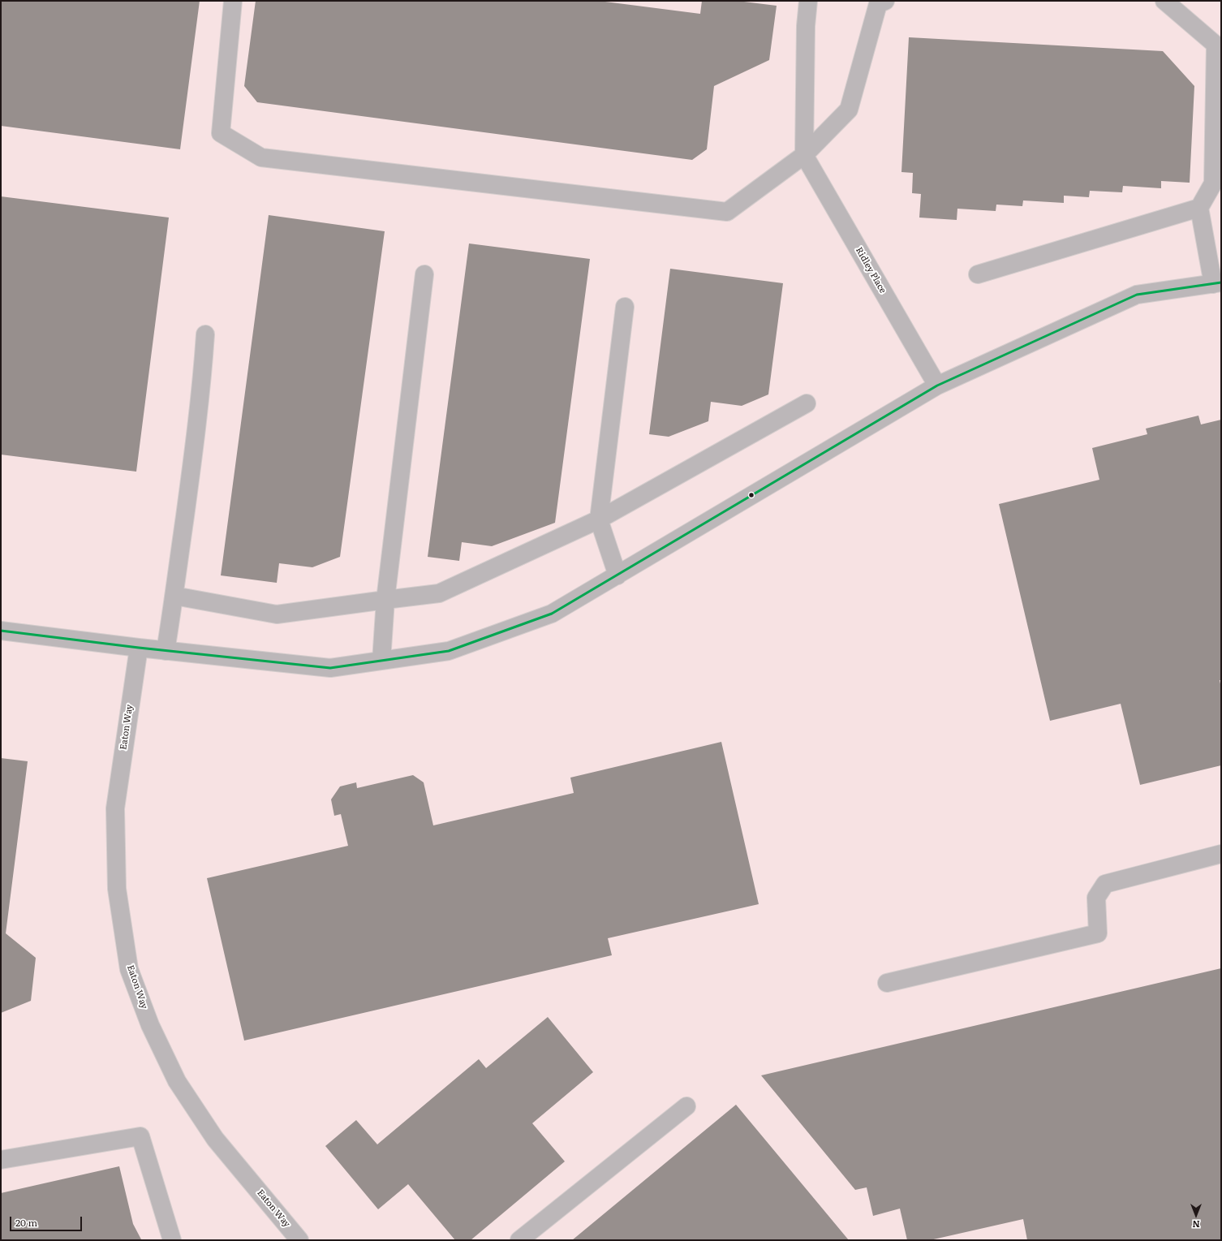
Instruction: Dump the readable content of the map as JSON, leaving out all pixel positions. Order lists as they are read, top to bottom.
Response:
{
  "streets": {
    "street": ["Ridley Place", "Eaton Way"]
  },
  "scale_bar": "20 m",
  "north": "bottom"
}
